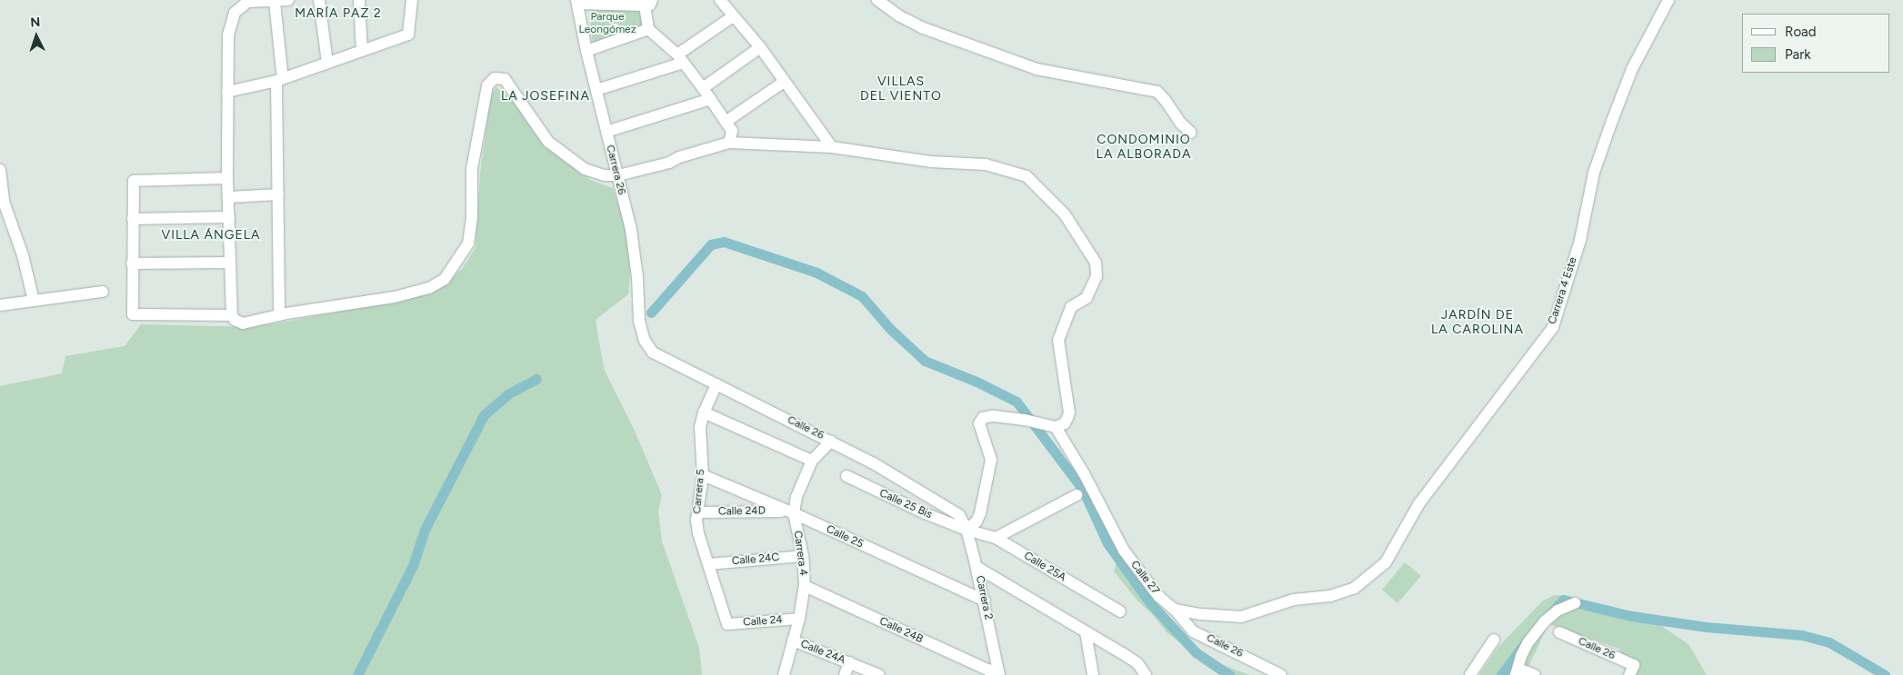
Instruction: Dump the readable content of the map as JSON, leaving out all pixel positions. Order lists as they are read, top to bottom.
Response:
{
  "streets": {
    "street": [
      "Carrera 26",
      "Carrera 4 Este",
      "Calle 26",
      "Carrera 5",
      "Calle 25 Bis",
      "Calle 24D",
      "Calle 25",
      "Carrera 4",
      "Calle 24C",
      "Calle 25A",
      "Calle 27",
      "Carrera 2",
      "Calle 24",
      "Calle 24B",
      "Calle 24A"
    ]
  },
  "crossings": [
    ["Carrera 26", "Calle 26"],
    ["Carrera 4 Este", "Calle 26"],
    ["Carrera 4 Este", "Calle 27"],
    ["Calle 26", "Carrera 5"],
    ["Calle 26", "Calle 25 Bis"],
    ["Calle 26", "Carrera 4"],
    ["Calle 26", "Calle 25A"],
    ["Calle 26", "Calle 27"],
    ["Calle 26", "Carrera 2"],
    ["Carrera 5", "Calle 24D"],
    ["Carrera 5", "Calle 25"],
    ["Carrera 5", "Calle 24C"],
    ["Carrera 5", "Calle 24"],
    ["Calle 25 Bis", "Calle 25A"],
    ["Calle 25 Bis", "Carrera 2"],
    ["Calle 24D", "Calle 25"],
    ["Calle 24D", "Carrera 4"],
    ["Calle 25", "Carrera 4"],
    ["Calle 25", "Carrera 2"],
    ["Carrera 4", "Calle 24C"],
    ["Carrera 4", "Calle 24"],
    ["Carrera 4", "Calle 24B"],
    ["Carrera 4", "Calle 24A"],
    ["Calle 25A", "Carrera 2"],
    ["Carrera 2", "Calle 24B"]
  ],
  "districts": [
    "MARÍA PAZ 2",
    "VILLAS DEL VIENTO",
    "LA JOSEFINA",
    "CONDOMINIO LA ALBORADA",
    "VILLA ÁNGELA",
    "JARDÍN DE LA CAROLINA"
  ],
  "parks": ["Parque Leongómez"],
  "legend": ["Road", "Park"],
  "north": "top"
}
